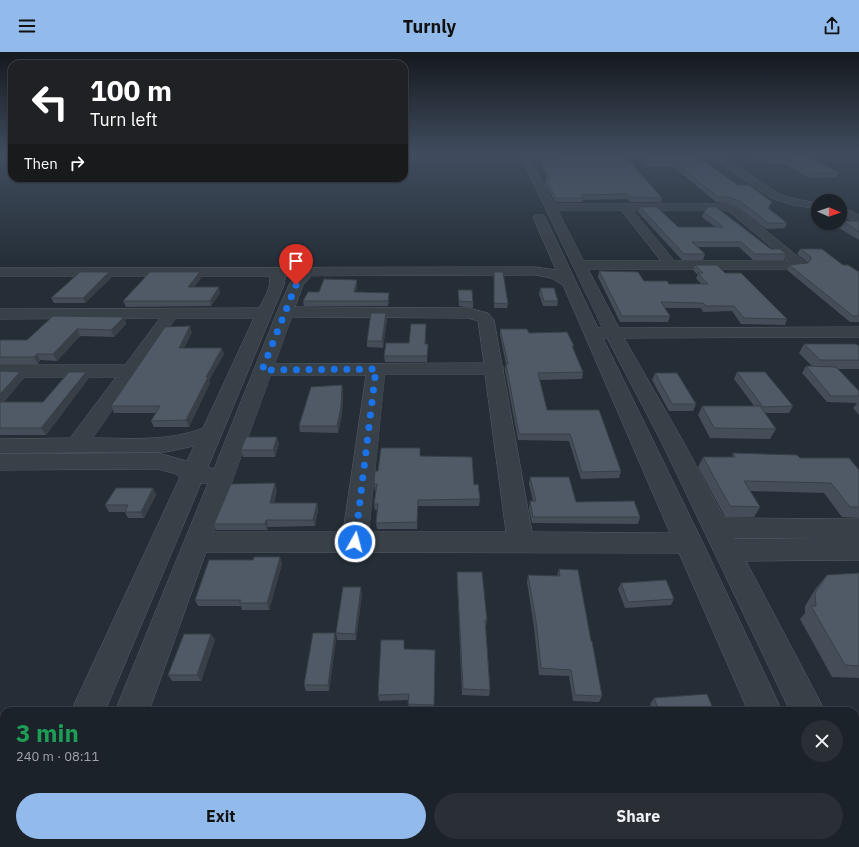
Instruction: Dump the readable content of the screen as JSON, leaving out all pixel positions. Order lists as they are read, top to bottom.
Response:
{
  "north": "right",
  "page": {
    "header": "Turnly",
    "turn": ["100 m", "Turn left"],
    "then": "Then",
    "heading": ["3 min", "240 m · 08:11"],
    "buttons": ["Exit", "Share"]
  }
}
